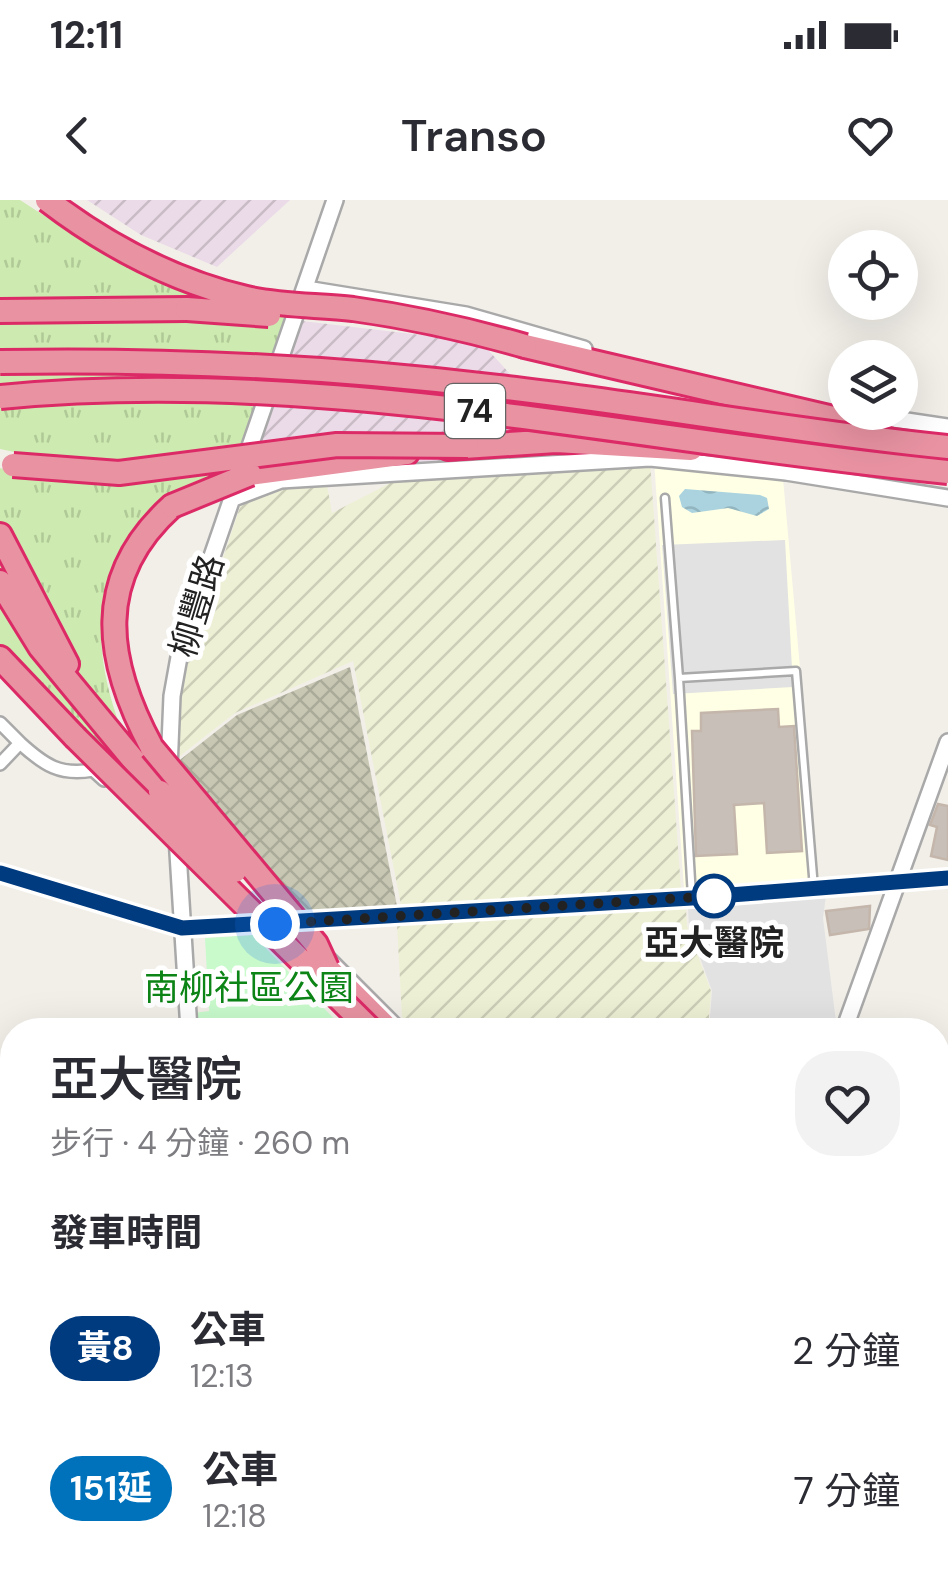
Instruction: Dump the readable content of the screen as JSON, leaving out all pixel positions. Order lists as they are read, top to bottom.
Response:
{
  "streets": {
    "highway": ["74"],
    "street": ["柳豐路"]
  },
  "parks": ["南柳社區公園"],
  "places": ["亞大醫院"],
  "lines": ["bus line 黃8"],
  "page": {
    "status": "12:11",
    "header": "Transo",
    "heading": [
      ["亞大醫院", "步行 · 4 分鐘 · 260 m"],
      "發車時間"
    ],
    "list": [
      {
        "mark": "黃8",
        "name": "公車",
        "note": "12:13",
        "value": "2 分鐘"
      },
      {
        "mark": "151延",
        "name": "公車",
        "note": "12:18",
        "value": "7 分鐘"
      }
    ]
  }
}
